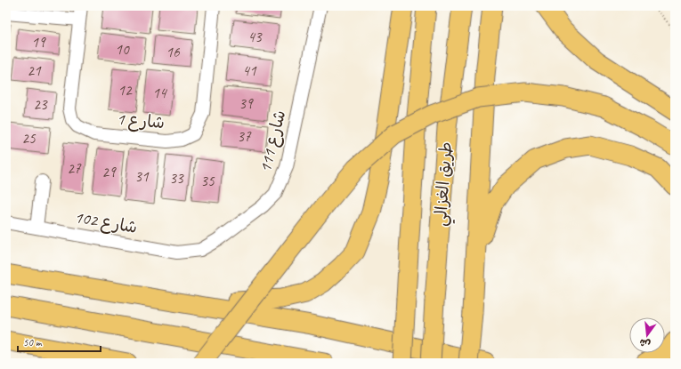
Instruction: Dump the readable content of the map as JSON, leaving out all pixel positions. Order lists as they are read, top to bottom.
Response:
{
  "streets": {
    "highway": ["طريق الغزالي"],
    "street": ["شارع 1", "شارع 111", "شارع 102"]
  },
  "crossings": [
    ["شارع 111", "شارع 102"]
  ],
  "house_numbers": [
    "43",
    "19",
    "10",
    "16",
    "21",
    "41",
    "12",
    "14",
    "39",
    "23",
    "37",
    "25",
    "27",
    "29",
    "31",
    "33",
    "35"
  ],
  "scale_bar": "50 m",
  "north": "bottom"
}
